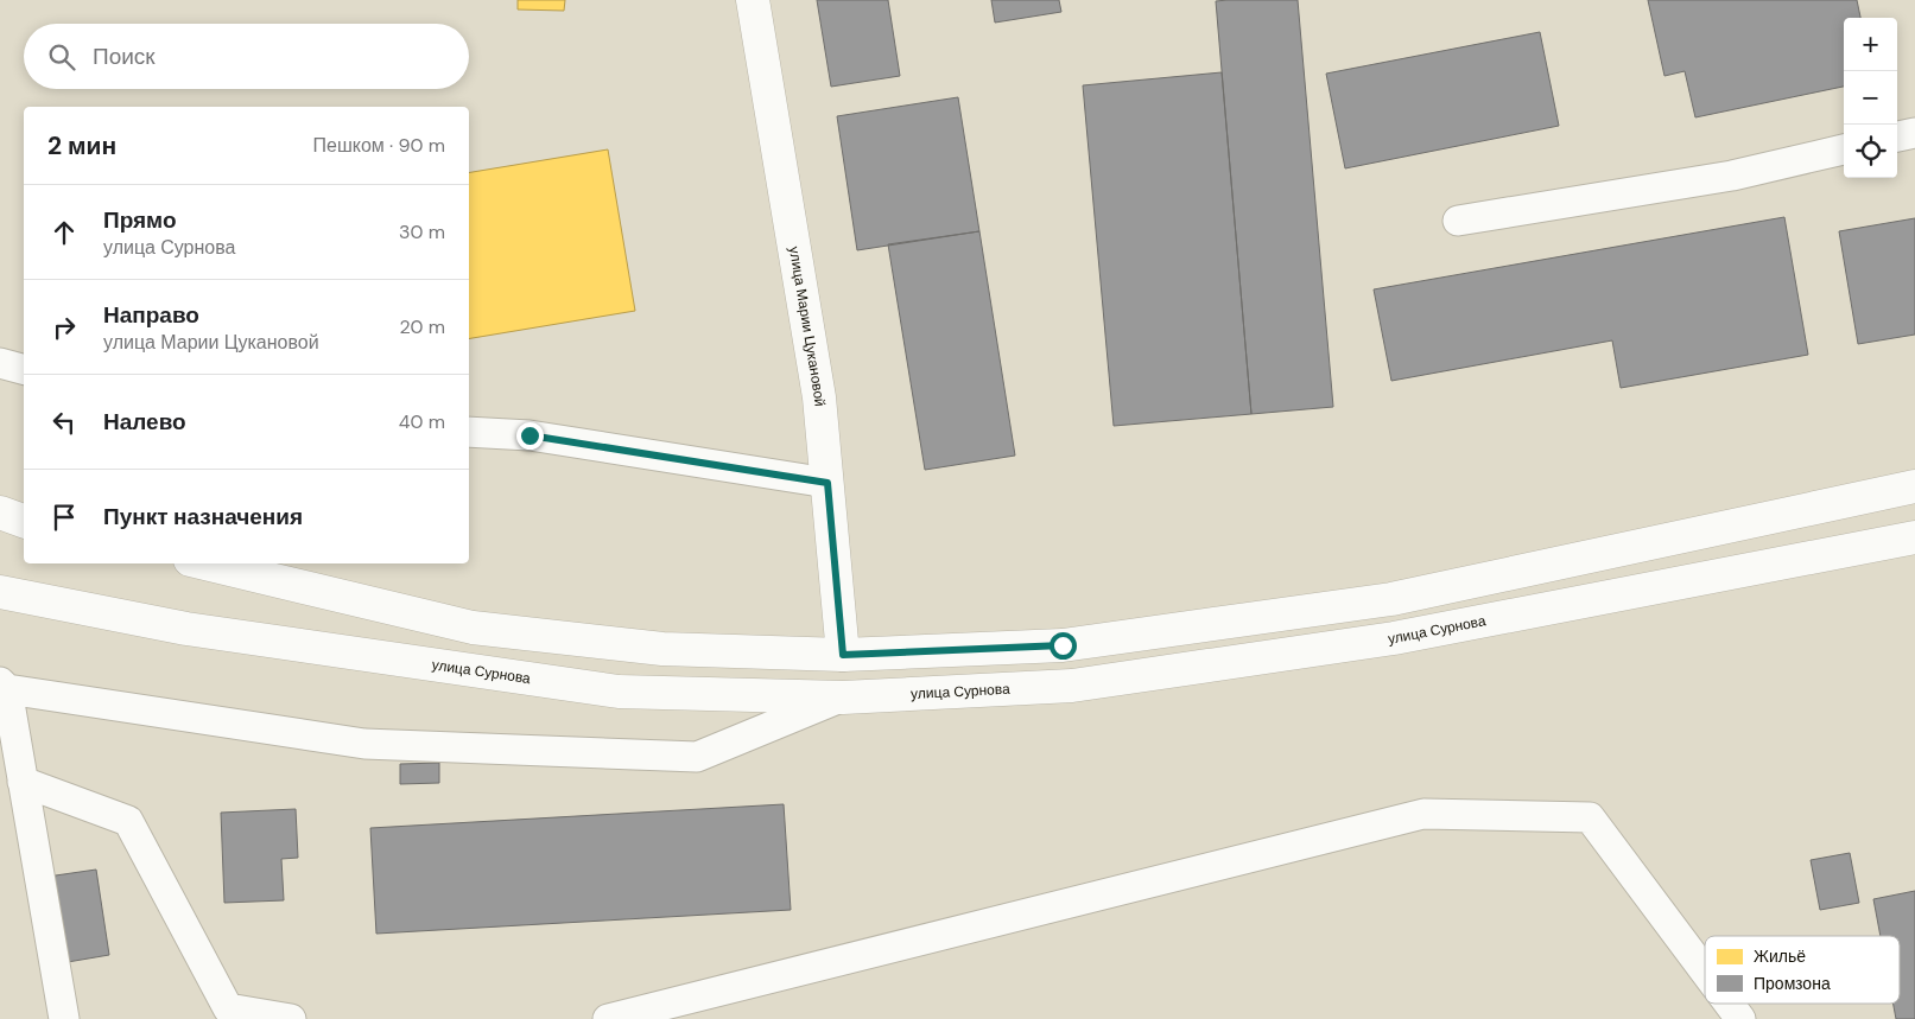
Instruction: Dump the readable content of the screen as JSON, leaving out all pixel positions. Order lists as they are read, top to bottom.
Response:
{
  "streets": {
    "main road": ["улица Марии Цукановой", "улица Сурнова"]
  },
  "legend": ["Жильё", "Промзона"],
  "page": {
    "map_buttons": ["+", "−"],
    "search": "Поиск",
    "heading": ["2 мин", "Пешком · 90 m"],
    "list": [
      ["Прямо", "улица Сурнова", "30 m"],
      ["Направо", "улица Марии Цукановой", "20 m"],
      ["Налево", "40 m"],
      "Пункт назначения"
    ]
  }
}
